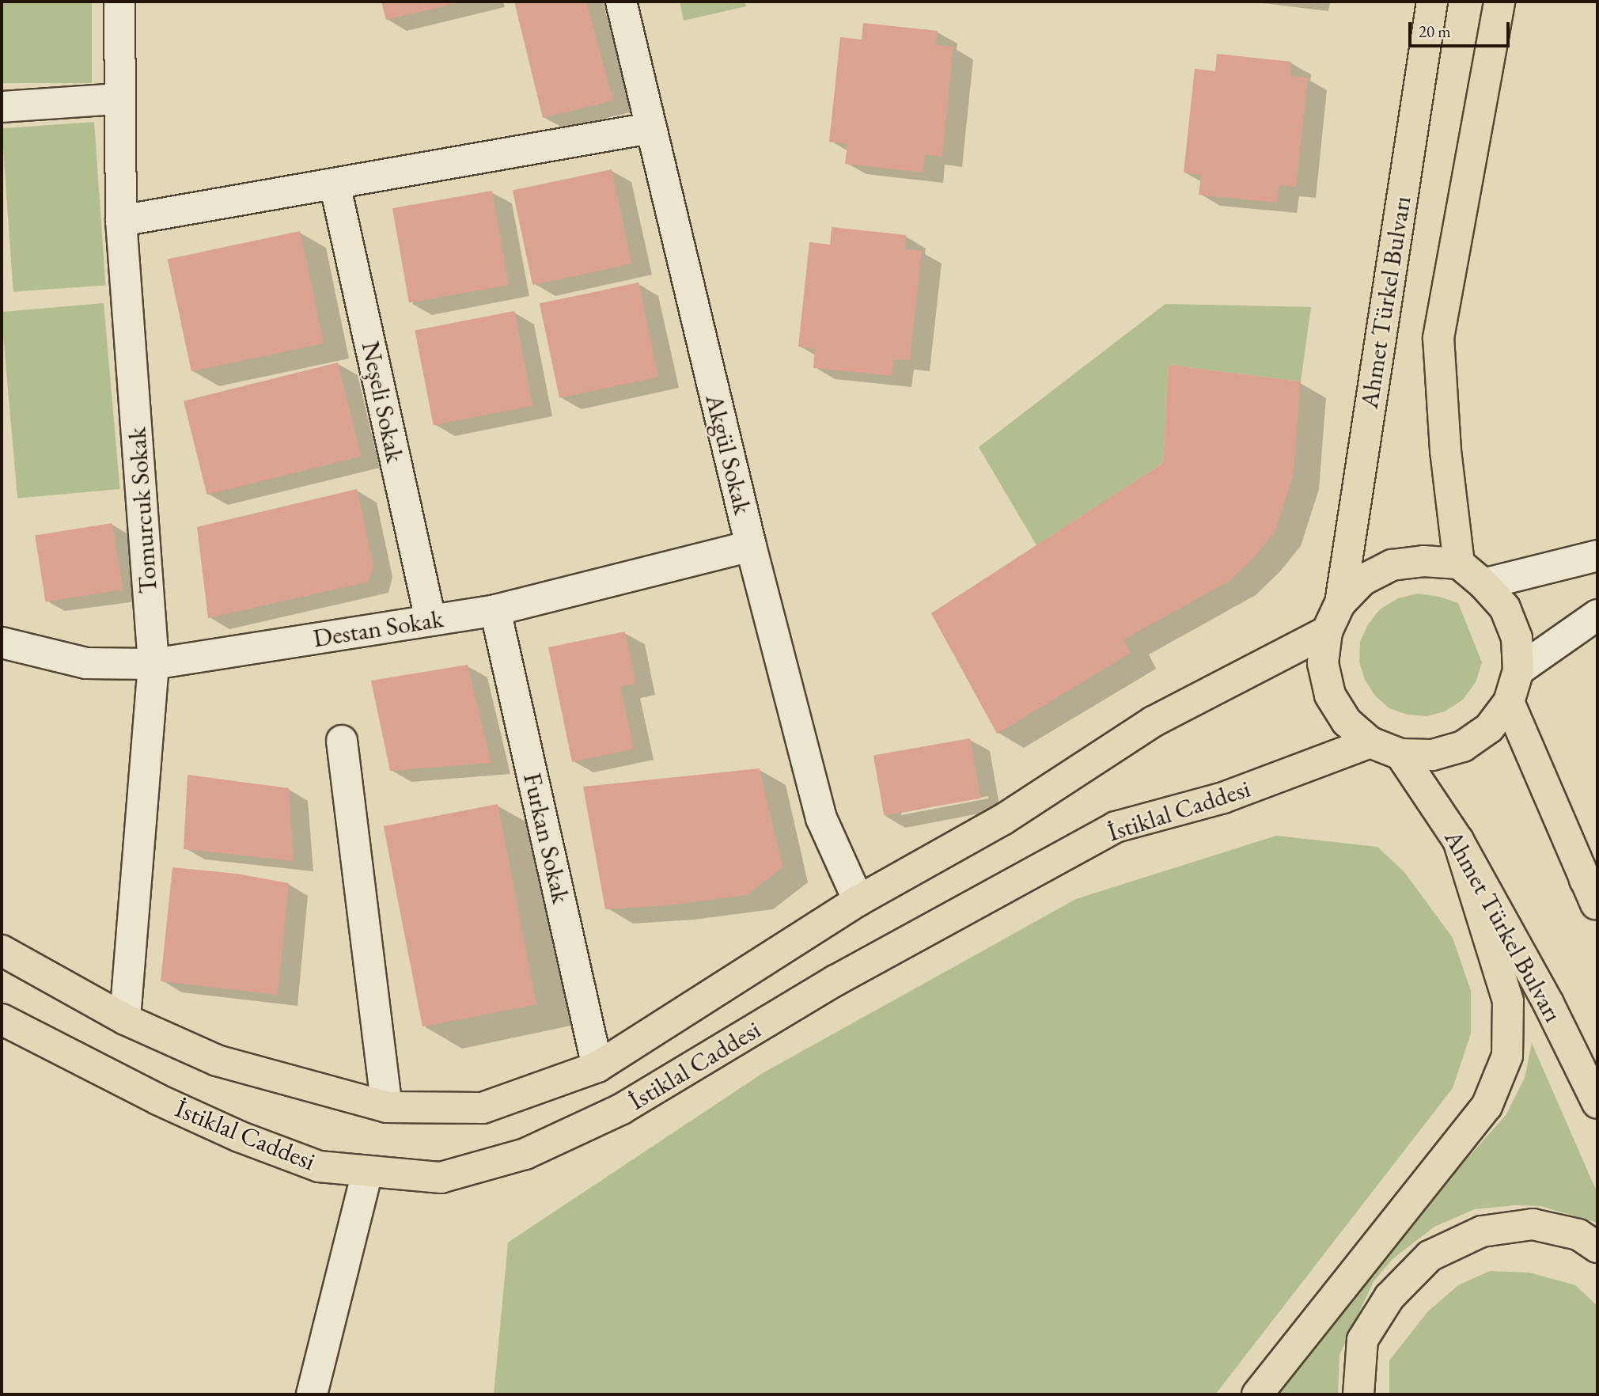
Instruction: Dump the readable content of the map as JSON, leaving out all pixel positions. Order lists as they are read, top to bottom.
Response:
{
  "streets": {
    "main road": ["Ahmet Türkel Bulvarı", "İstiklal Caddesi"],
    "street": [
      "Neşeli Sokak",
      "Akgül Sokak",
      "Tomurcuk Sokak",
      "Destan Sokak",
      "Furkan Sokak"
    ]
  },
  "crossings": [
    ["Ahmet Türkel Bulvarı", "İstiklal Caddesi"],
    ["Neşeli Sokak", "Destan Sokak"],
    ["Akgül Sokak", "Destan Sokak"],
    ["Akgül Sokak", "İstiklal Caddesi"],
    ["Tomurcuk Sokak", "Destan Sokak"],
    ["Tomurcuk Sokak", "İstiklal Caddesi"],
    ["Destan Sokak", "Furkan Sokak"],
    ["İstiklal Caddesi", "Furkan Sokak"]
  ],
  "scale_bar": "20 m"
}
